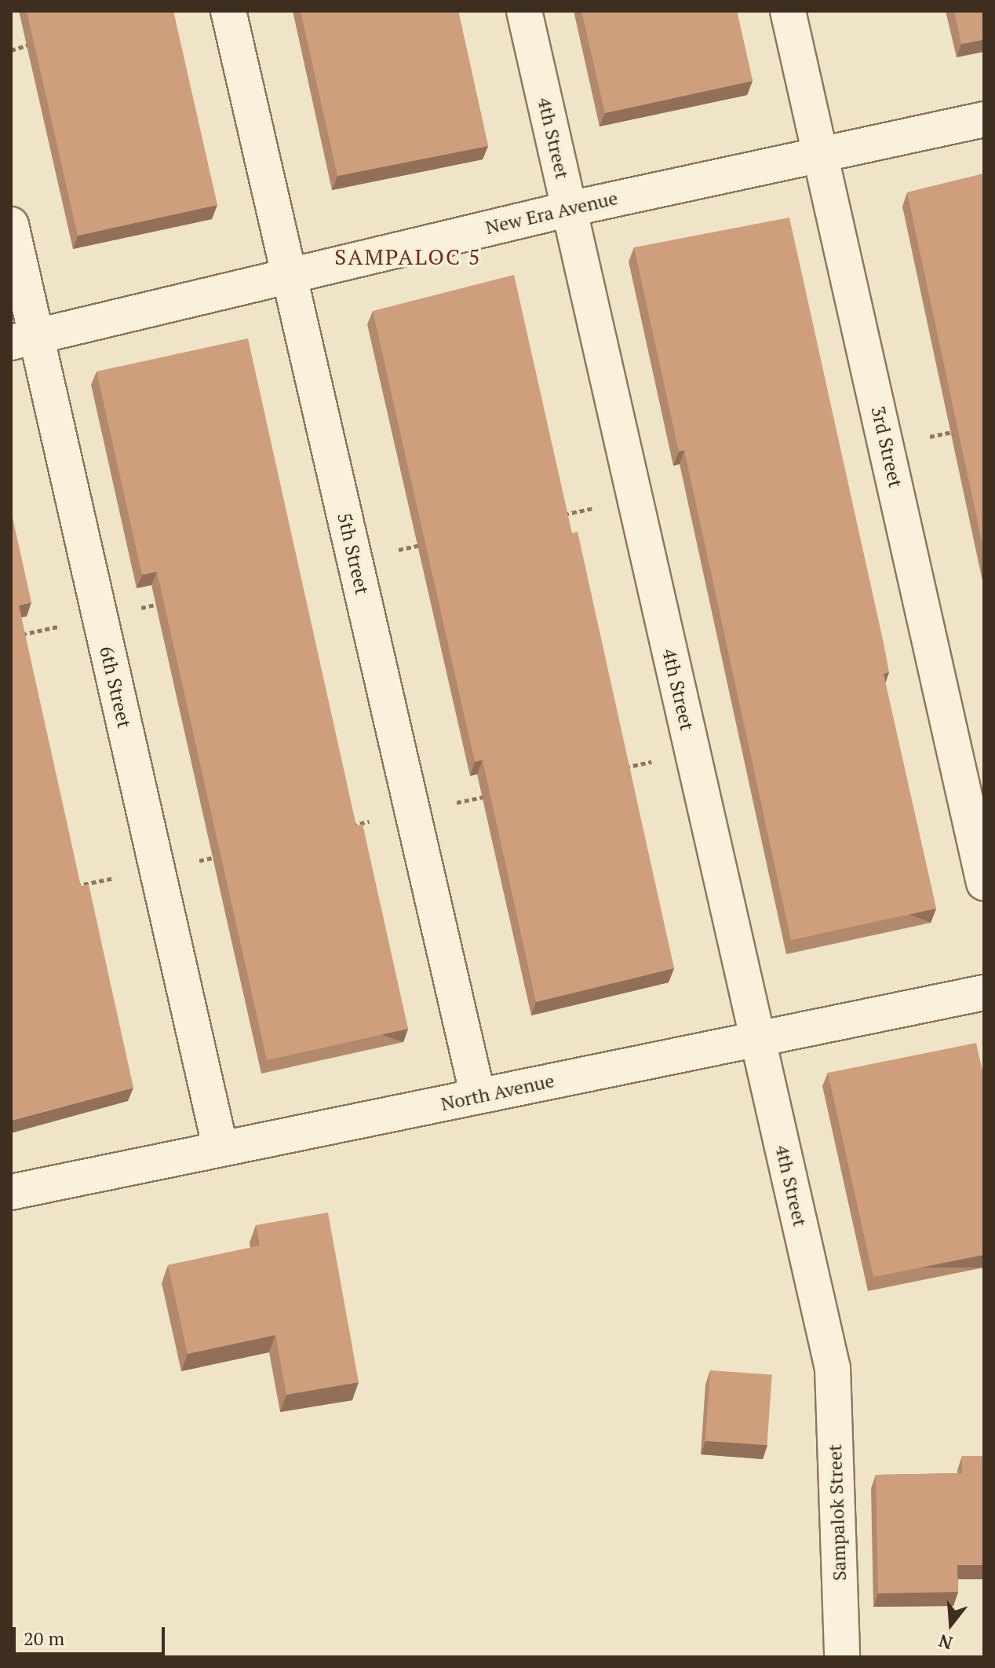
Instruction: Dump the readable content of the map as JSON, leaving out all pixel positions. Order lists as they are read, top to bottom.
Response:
{
  "streets": {
    "street": [
      "4th Street",
      "New Era Avenue",
      "3rd Street",
      "5th Street",
      "6th Street",
      "North Avenue",
      "Sampalok Street"
    ]
  },
  "crossings": [
    ["4th Street", "New Era Avenue"],
    ["4th Street", "North Avenue"],
    ["4th Street", "Sampalok Street"],
    ["New Era Avenue", "3rd Street"],
    ["New Era Avenue", "5th Street"],
    ["New Era Avenue", "6th Street"],
    ["5th Street", "North Avenue"],
    ["6th Street", "North Avenue"]
  ],
  "districts": ["SAMPALOC 5"],
  "scale_bar": "20 m",
  "north": "bottom"
}
